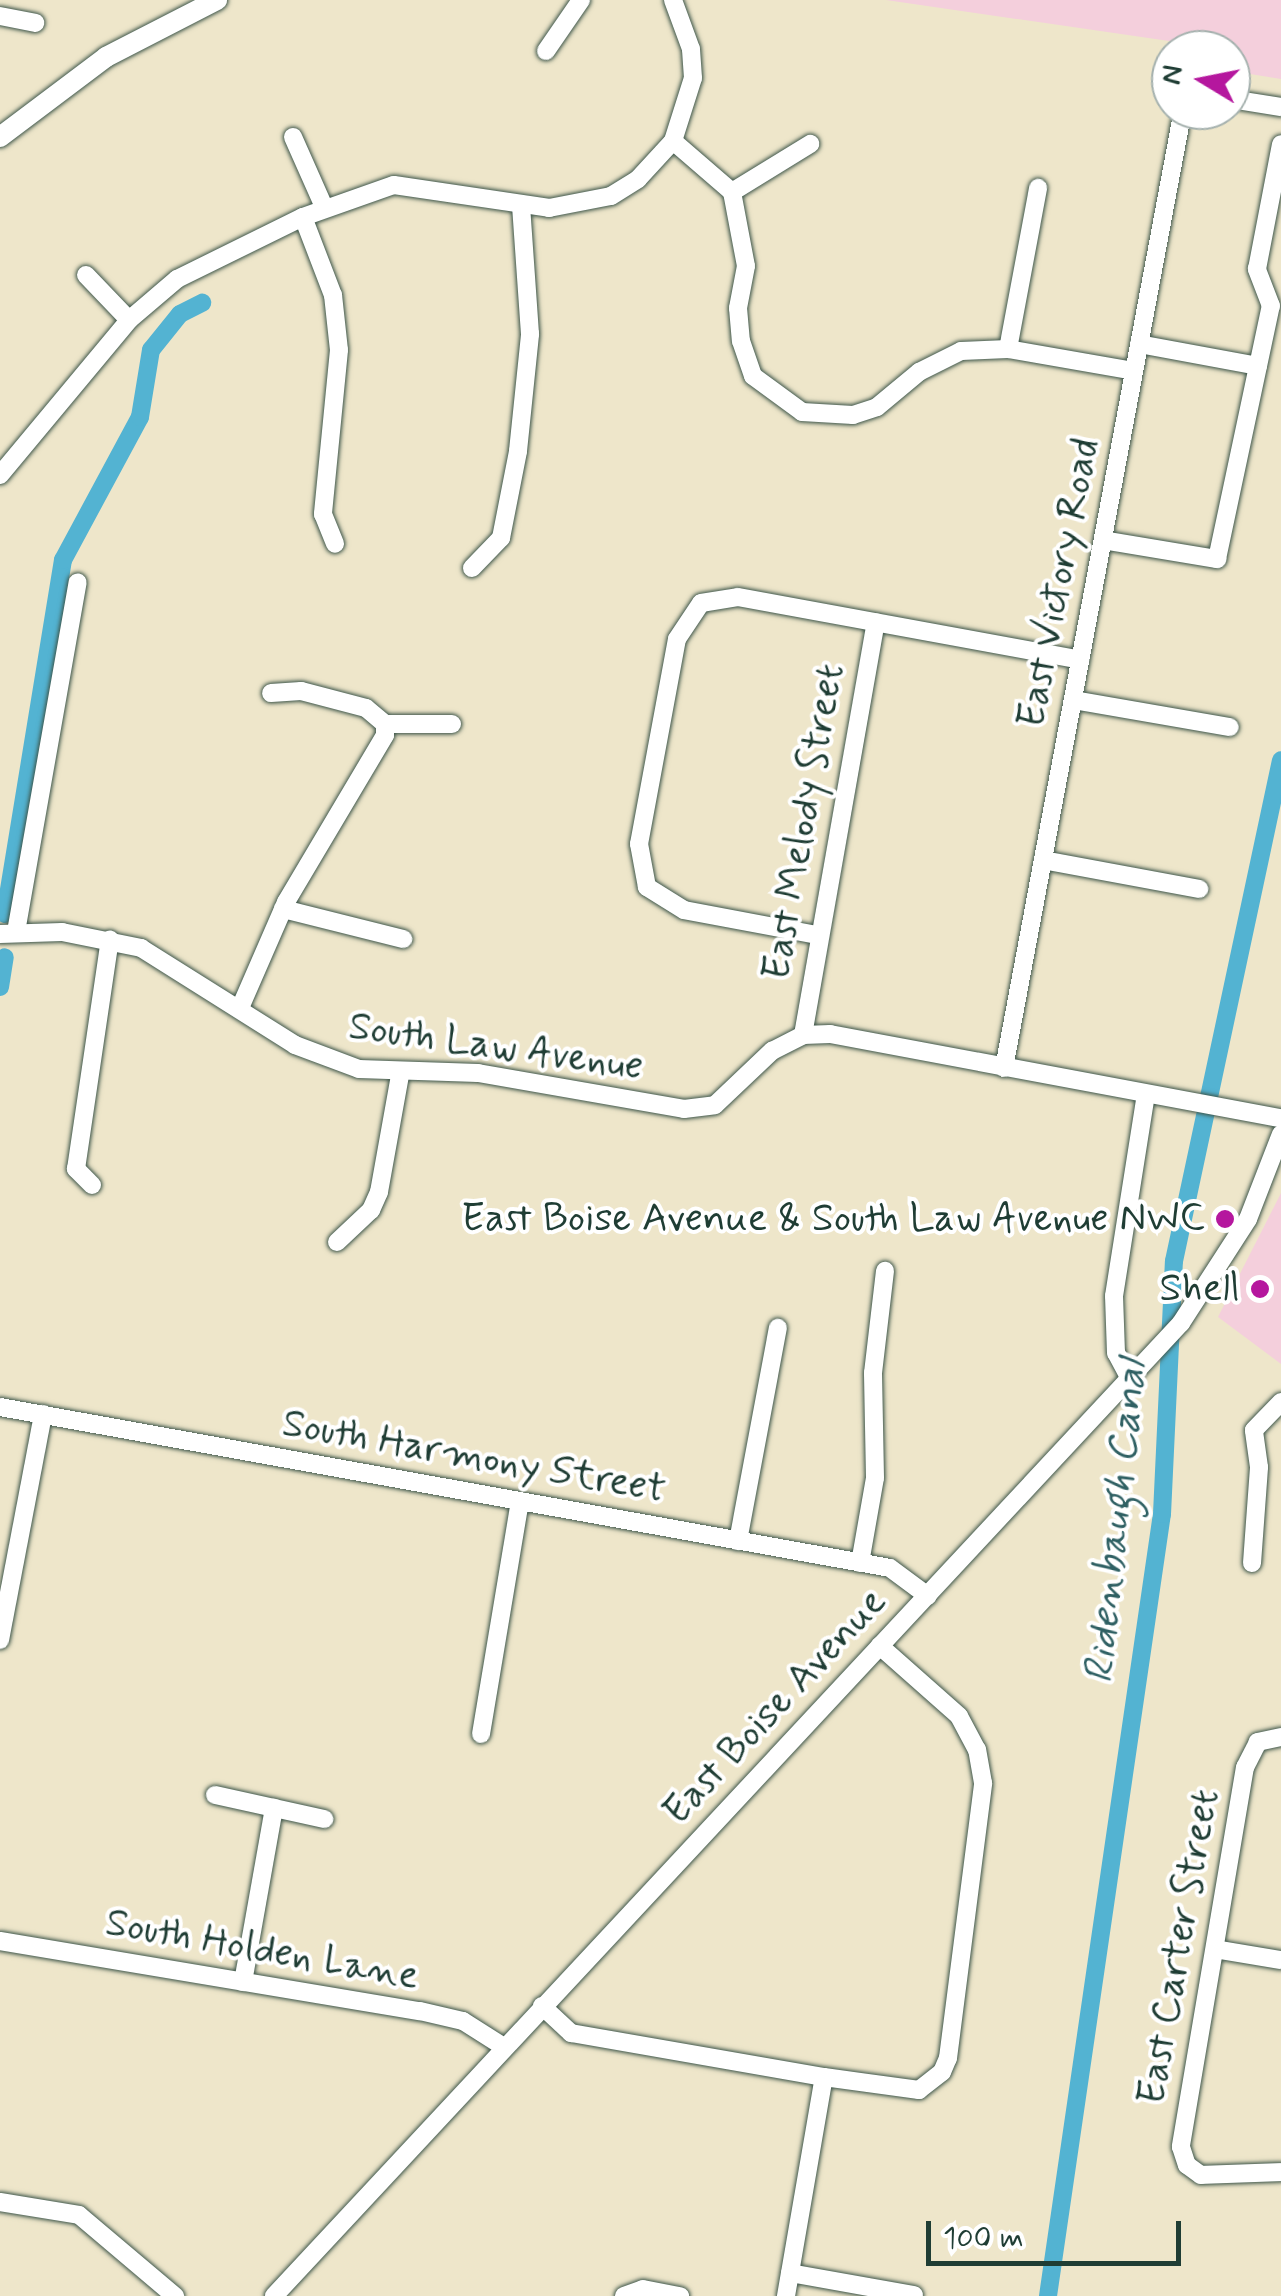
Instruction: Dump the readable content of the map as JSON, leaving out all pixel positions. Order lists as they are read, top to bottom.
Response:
{
  "streets": {
    "street": [
      "East Victory Road",
      "East Melody Street",
      "South Law Avenue",
      "South Harmony Street",
      "East Boise Avenue",
      "East Carter Street",
      "South Holden Lane"
    ]
  },
  "crossings": [
    ["East Melody Street", "South Law Avenue"],
    ["South Harmony Street", "East Boise Avenue"],
    ["East Boise Avenue", "South Holden Lane"]
  ],
  "water": ["Ridenbaugh Canal"],
  "places": ["East Boise Avenue & South Law Avenue NWC", "Shell"],
  "scale_bar": "100 m",
  "north": "left"
}
